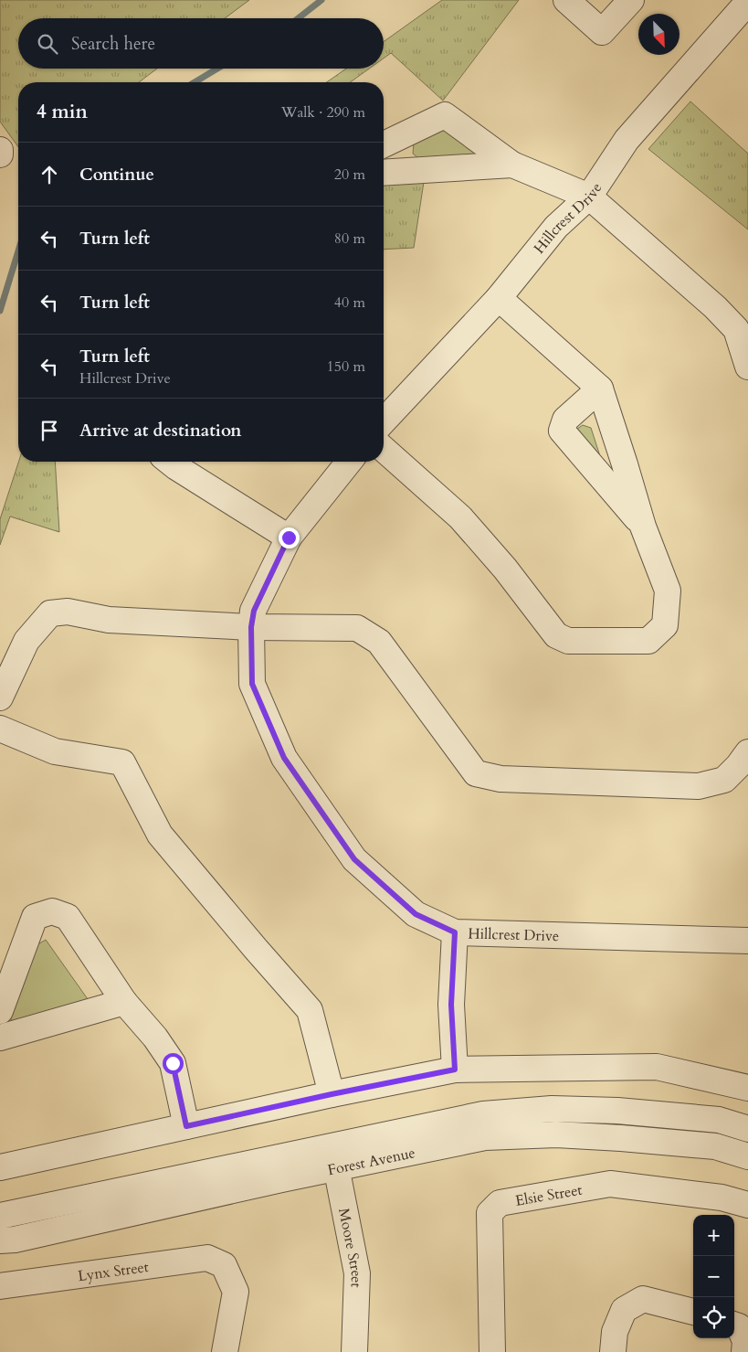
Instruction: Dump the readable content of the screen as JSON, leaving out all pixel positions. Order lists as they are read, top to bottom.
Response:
{
  "streets": {
    "street": [
      "Hillcrest Drive",
      "Forest Avenue",
      "Elsie Street",
      "Moore Street",
      "Lynx Street"
    ]
  },
  "crossings": [
    ["Forest Avenue", "Moore Street"]
  ],
  "north": "bottom right",
  "page": {
    "search": "Search here",
    "heading": ["4 min", "Walk · 290 m"],
    "list": [
      ["Continue", "20 m"],
      ["Turn left", "80 m"],
      ["Turn left", "40 m"],
      ["Turn left", "Hillcrest Drive", "150 m"],
      "Arrive at destination"
    ],
    "map_buttons": ["+", "−"]
  }
}
